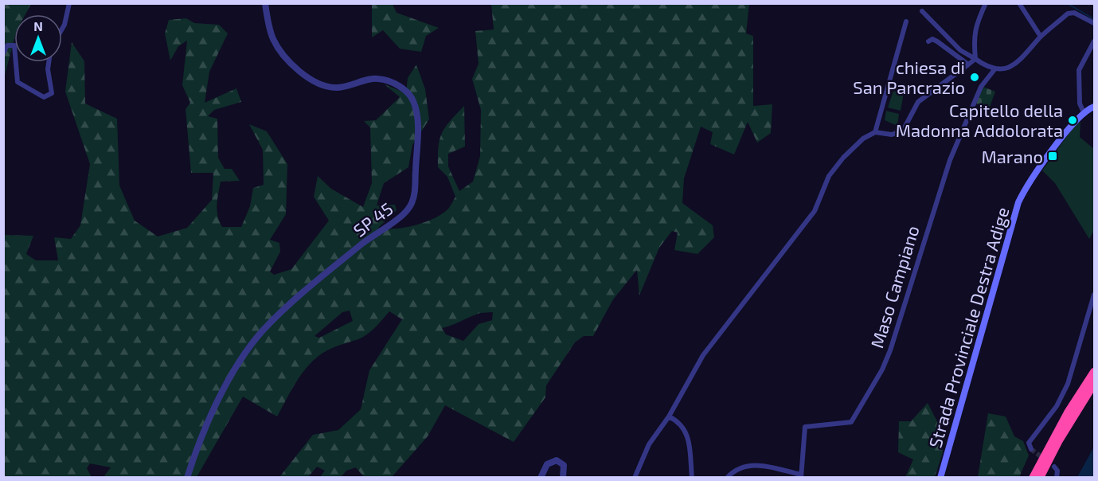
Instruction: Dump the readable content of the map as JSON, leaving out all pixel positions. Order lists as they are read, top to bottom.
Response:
{
  "streets": {
    "main road": ["Strada Provinciale Destra Adige"],
    "street": ["SP 45", "Maso Campiano"]
  },
  "places": {
    "other": ["chiesa di San Pancrazio", "Capitello della Madonna Addolorata"],
    "transit": ["Marano"]
  },
  "north": "top"
}
